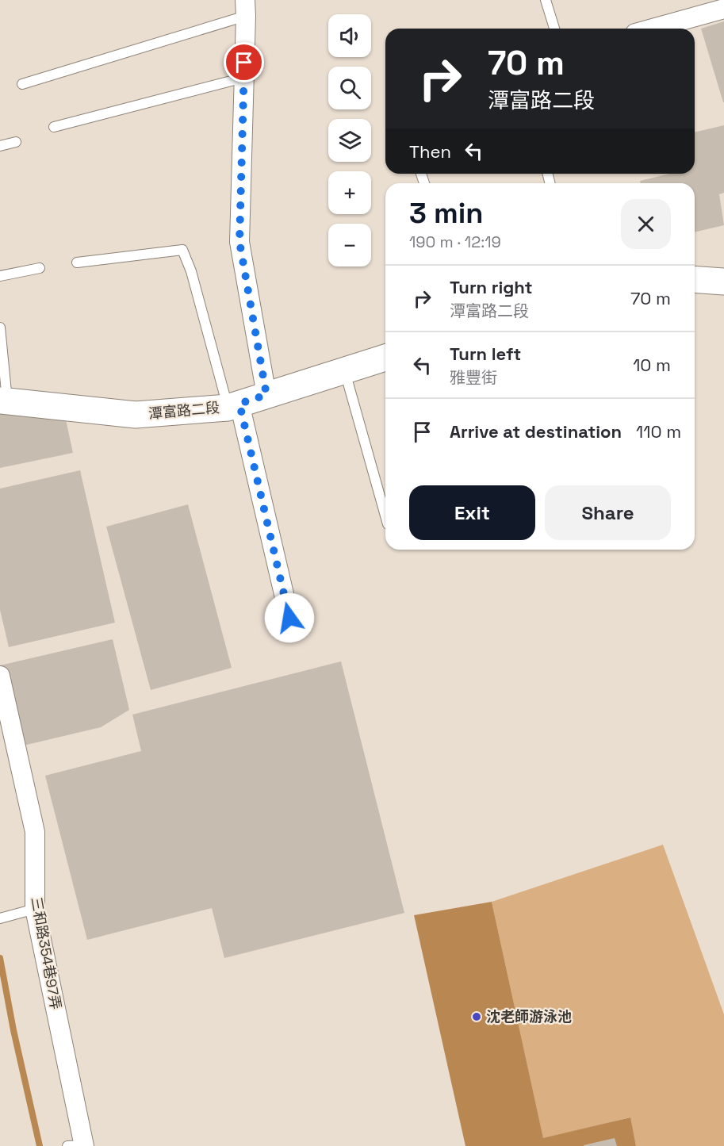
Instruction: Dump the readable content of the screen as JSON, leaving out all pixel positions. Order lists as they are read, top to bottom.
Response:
{
  "streets": {
    "street": ["潭富路二段", "三和路354巷97弄"]
  },
  "places": ["沈老師游泳池"],
  "page": {
    "map_buttons": ["+", "−"],
    "turn": ["70 m", "潭富路二段"],
    "then": "Then",
    "heading": ["3 min", "190 m · 12:19"],
    "list": [
      {
        "name": "Turn right",
        "note": "潭富路二段",
        "value": "70 m"
      },
      {
        "name": "Turn left",
        "note": "雅豐街",
        "value": "10 m"
      },
      {
        "name": "Arrive at destination",
        "value": "110 m"
      }
    ],
    "buttons": ["Exit", "Share"]
  }
}
